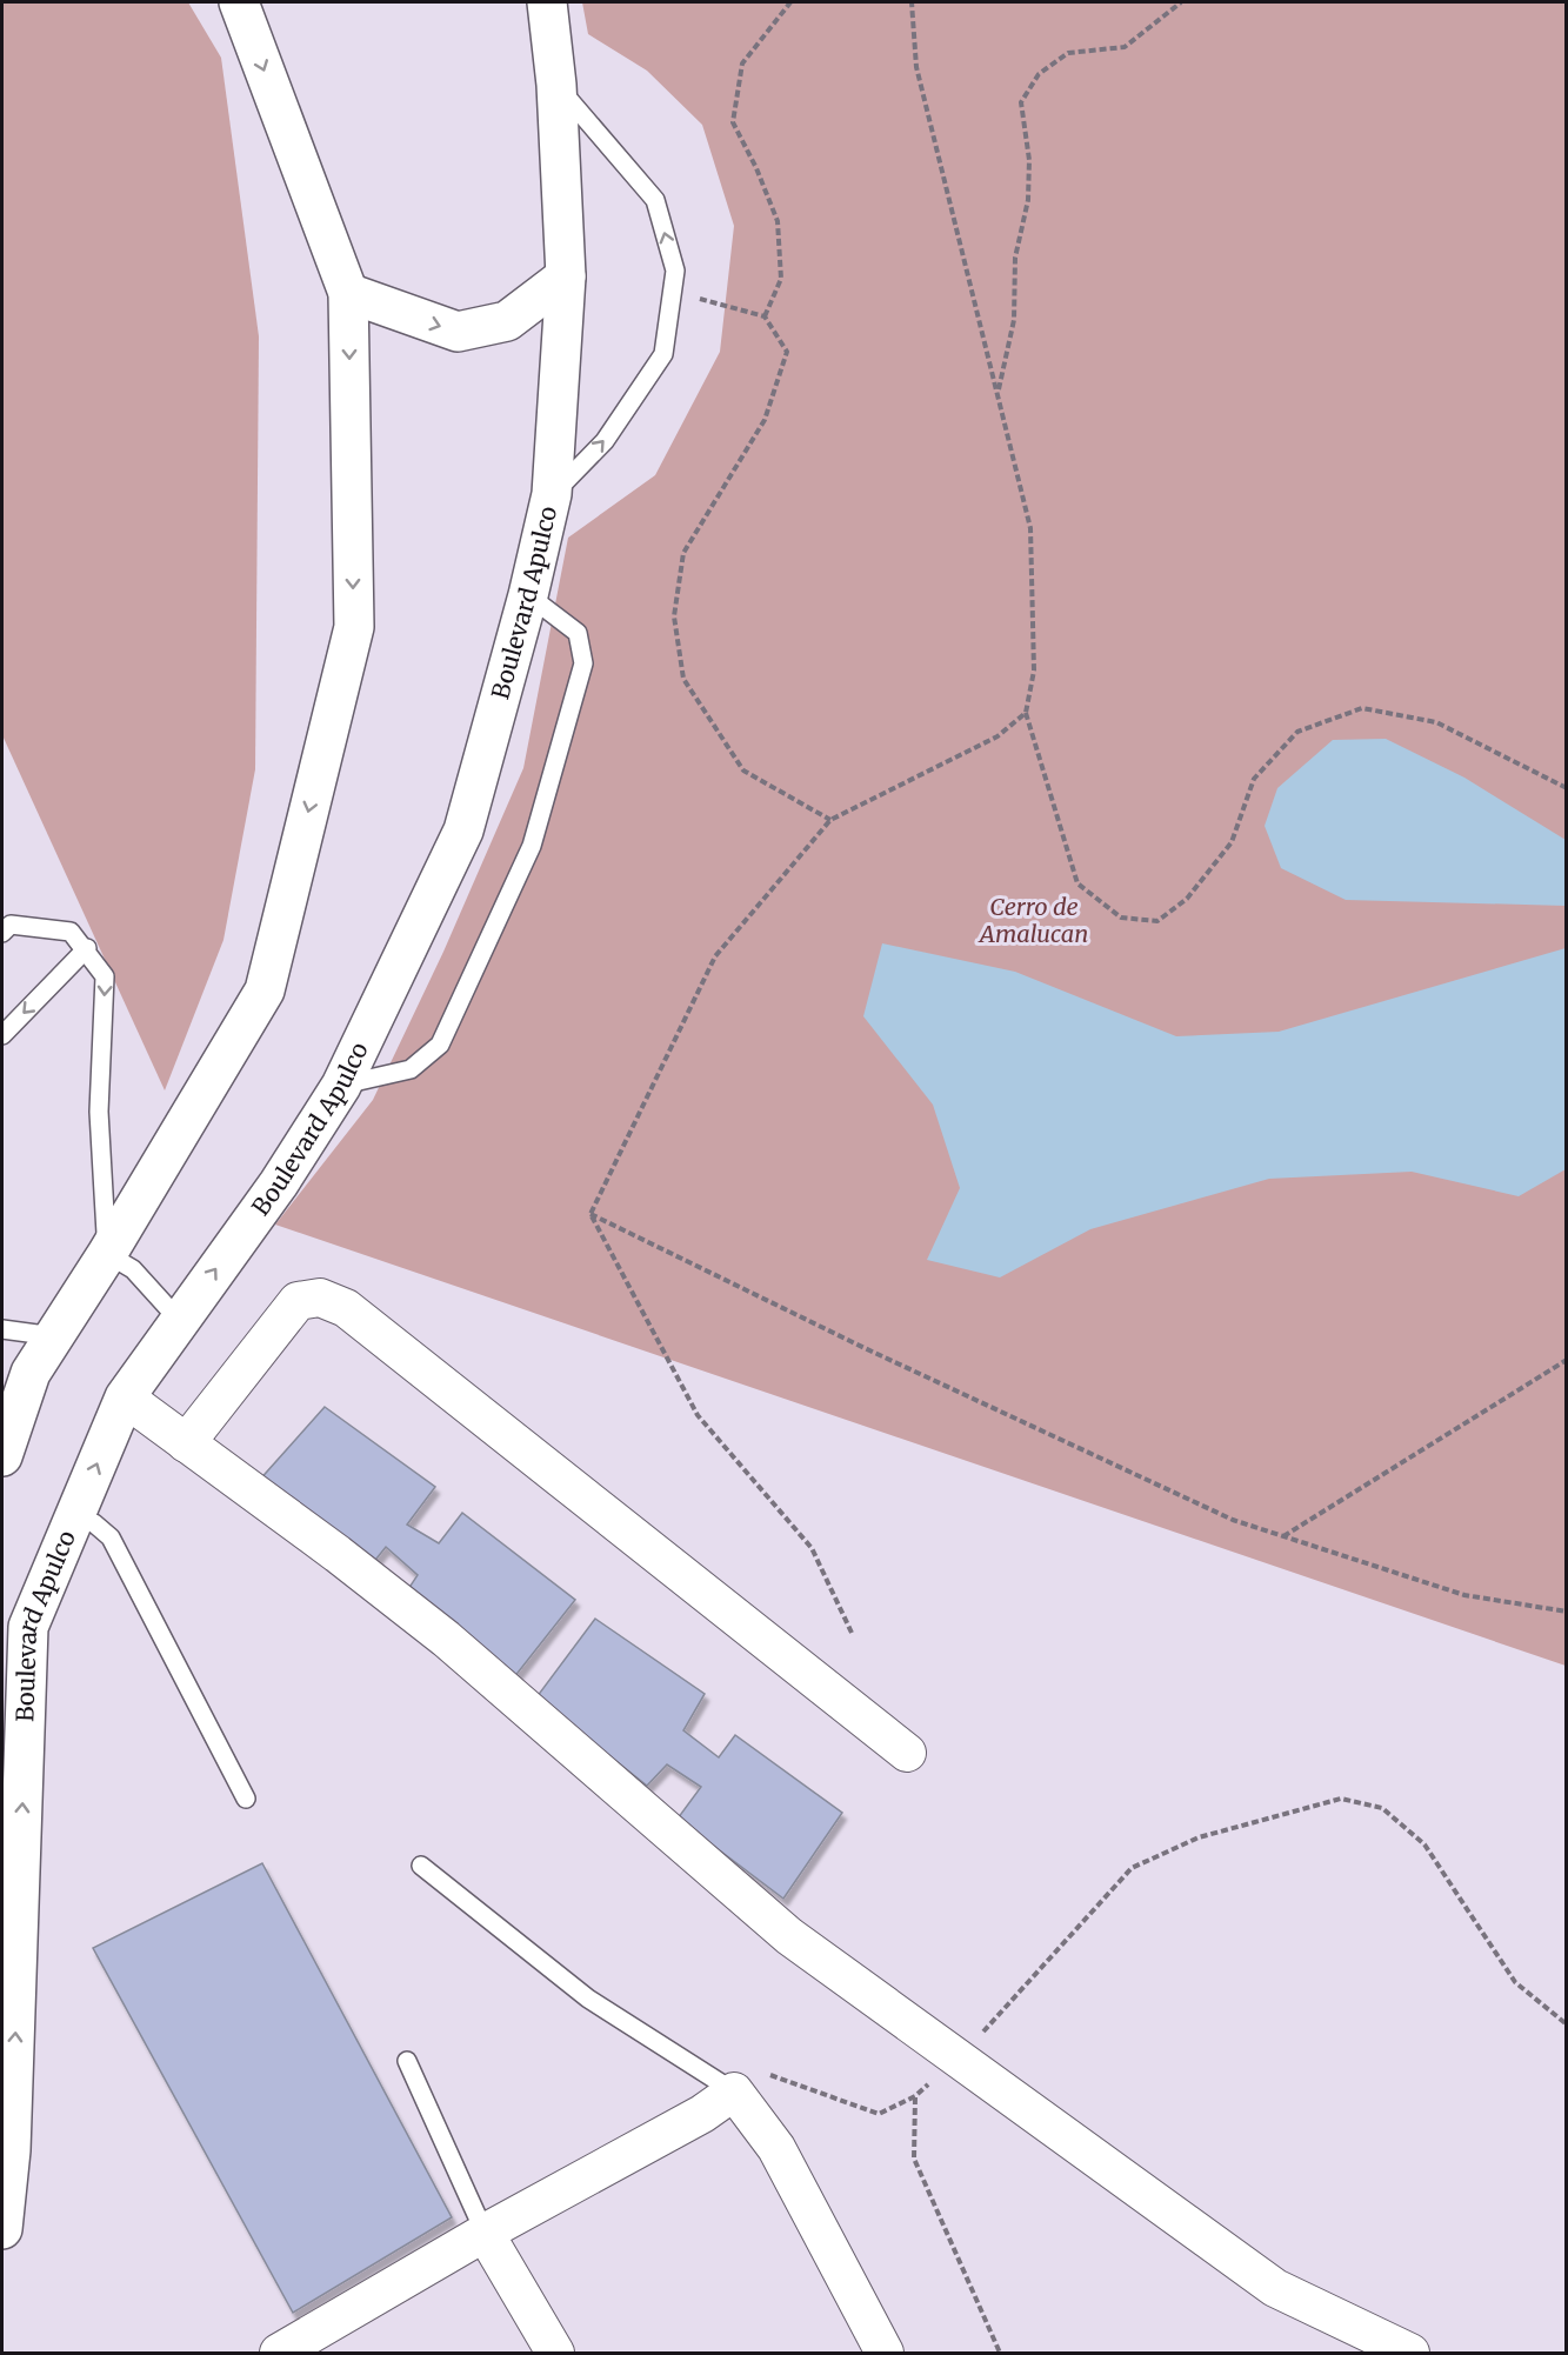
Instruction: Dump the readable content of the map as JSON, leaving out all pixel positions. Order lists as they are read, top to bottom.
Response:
{
  "streets": {
    "street": ["Boulevard Apulco"]
  },
  "parks": ["Cerro de Amalucan"]
}
